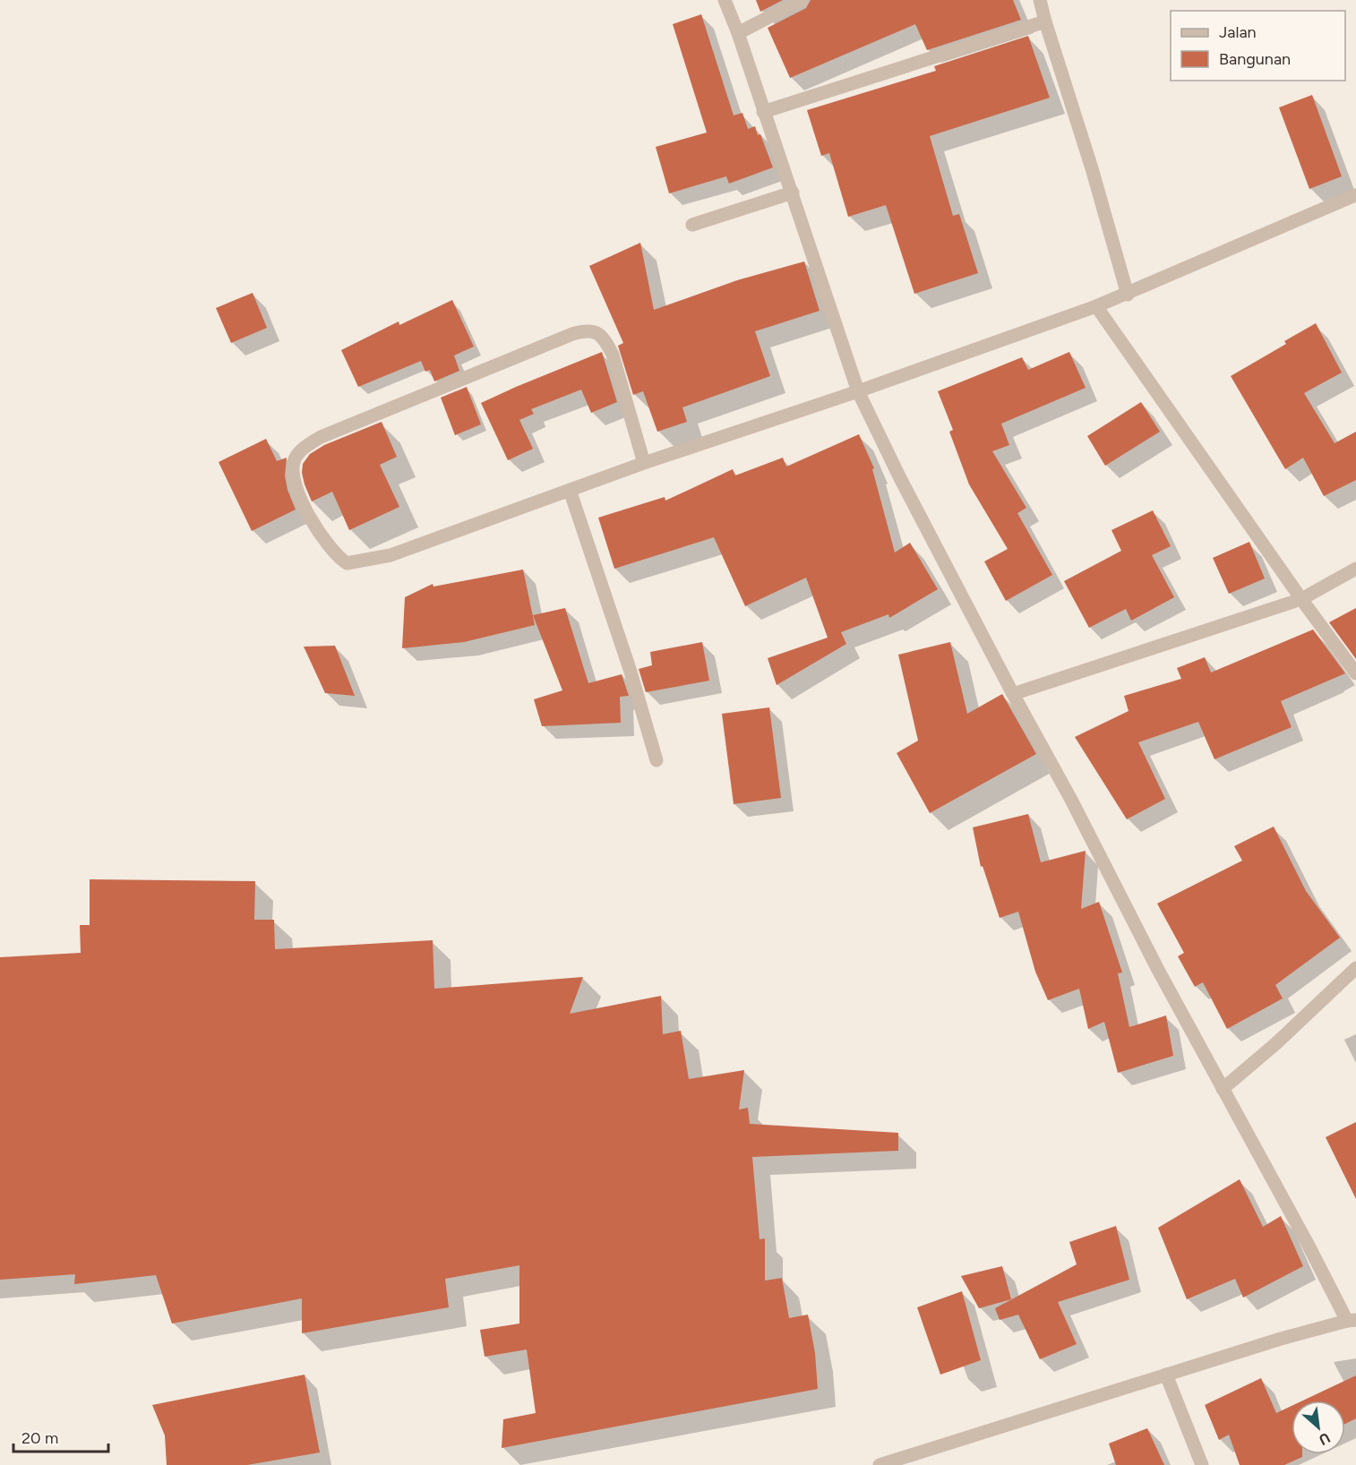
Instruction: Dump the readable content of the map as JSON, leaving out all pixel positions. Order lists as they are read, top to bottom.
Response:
{
  "legend": ["Jalan", "Bangunan"],
  "scale_bar": "20 m",
  "north": "bottom right"
}
